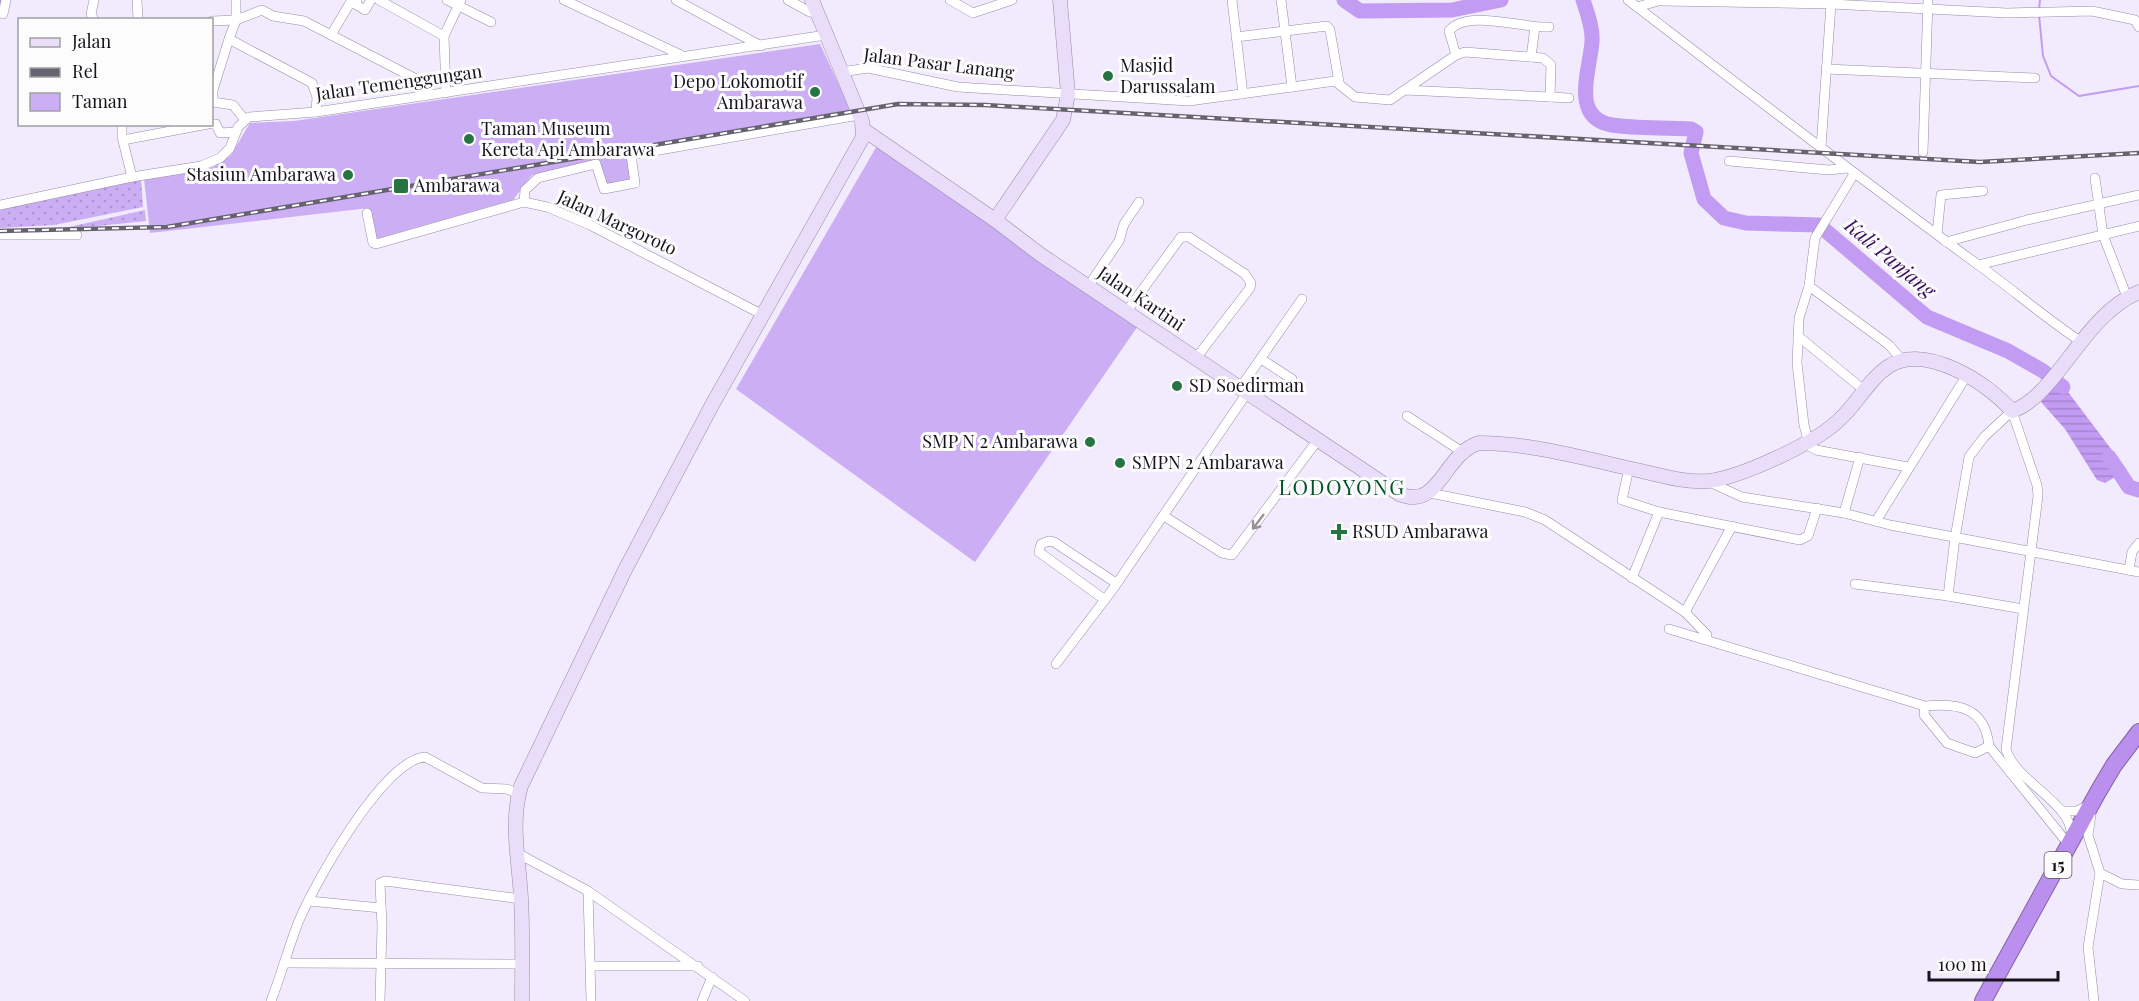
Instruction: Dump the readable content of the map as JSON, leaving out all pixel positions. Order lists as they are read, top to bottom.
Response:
{
  "streets": {
    "highway": ["15"],
    "street": [
      "Jalan Pasar Lanang",
      "Jalan Temenggungan",
      "Jalan Margoroto",
      "Jalan Kartini"
    ]
  },
  "districts": ["LODOYONG"],
  "water": ["Kali Panjang"],
  "places": {
    "other": [
      "Masjid Darussalam",
      "Depo Lokomotif Ambarawa",
      "Taman Museum Kereta Api Ambarawa",
      "Stasiun Ambarawa",
      "SD Soedirman",
      "SMP N 2 Ambarawa",
      "SMPN 2 Ambarawa"
    ],
    "transit": ["Ambarawa"],
    "health": ["RSUD Ambarawa"]
  },
  "legend": ["Jalan", "Rel", "Taman"],
  "scale_bar": "100 m"
}
